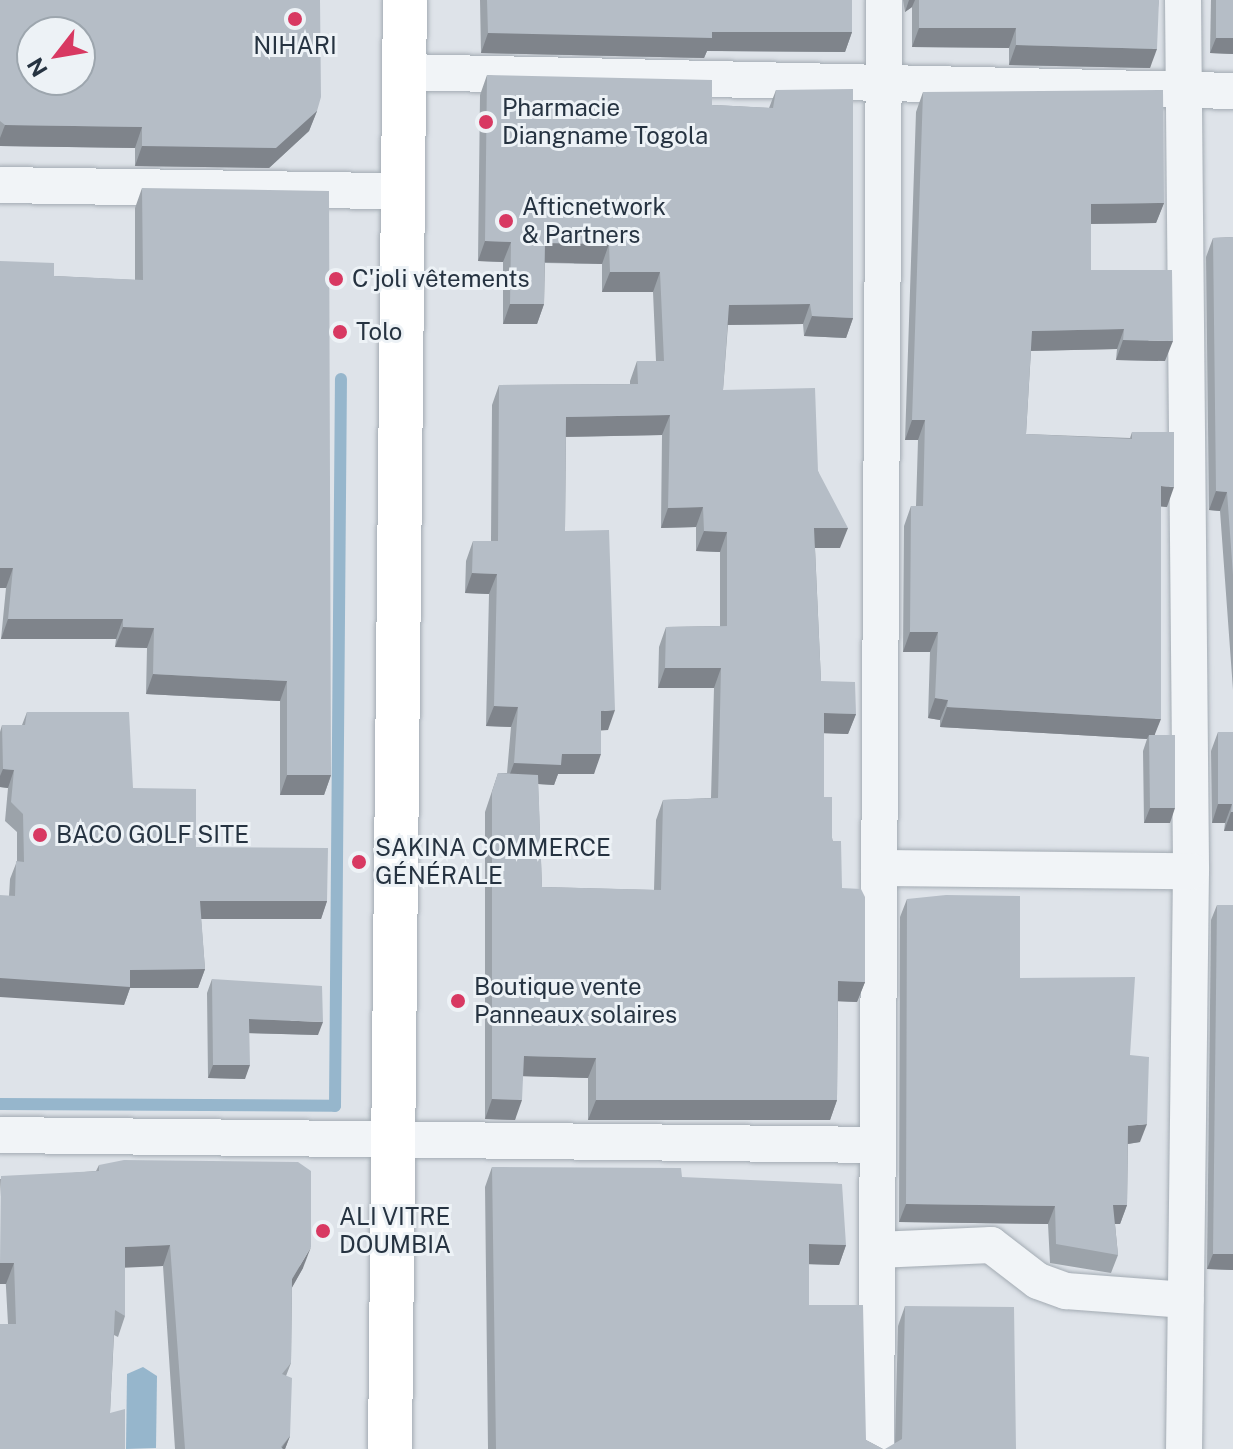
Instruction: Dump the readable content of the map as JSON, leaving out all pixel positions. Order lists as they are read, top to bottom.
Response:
{
  "places": [
    "NIHARI",
    "Pharmacie Diangname Togola",
    "Afticnetwork & Partners",
    "C'joli vêtements",
    "Tolo",
    "BACO GOLF SITE",
    "SAKINA COMMERCE GÉNÉRALE",
    "Boutique vente Panneaux solaires",
    "ALI VITRE DOUMBIA"
  ],
  "north": "bottom left"
}
